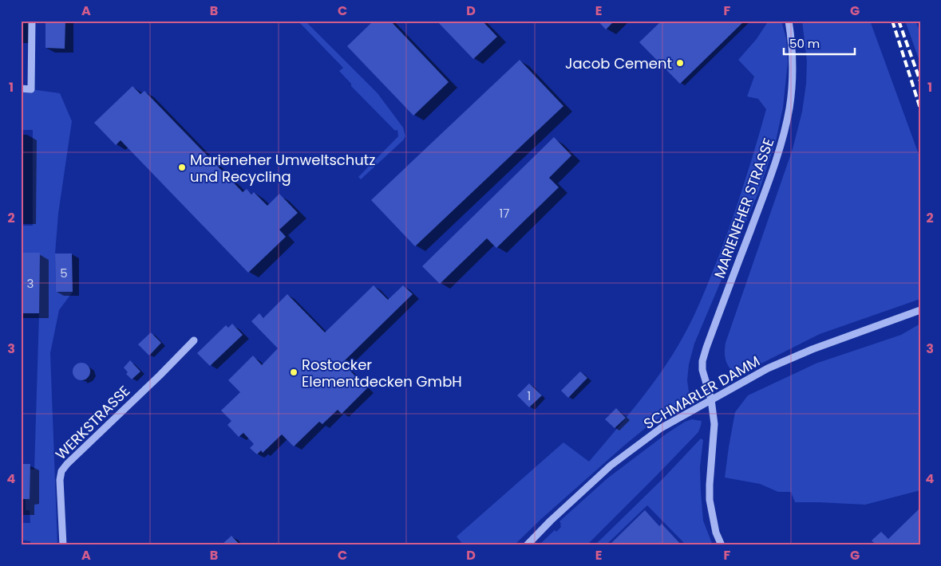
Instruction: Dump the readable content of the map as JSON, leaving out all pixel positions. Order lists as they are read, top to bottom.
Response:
{
  "streets": {
    "street": ["MARIENEHER STRASSE", "SCHMARLER DAMM", "WERKSTRASSE"]
  },
  "crossings": [
    ["MARIENEHER STRASSE", "SCHMARLER DAMM"]
  ],
  "places": ["Jacob Cement", "Marieneher Umweltschutz und Recycling", "Rostocker Elementdecken GmbH"],
  "house_numbers": [
    "17",
    "5",
    "3",
    "1"
  ],
  "scale_bar": "50 m",
  "grid": {
    "columns": [
      "A",
      "B",
      "C",
      "D",
      "E",
      "F",
      "G"
    ],
    "rows": [
      "1",
      "2",
      "3",
      "4"
    ]
  }
}
